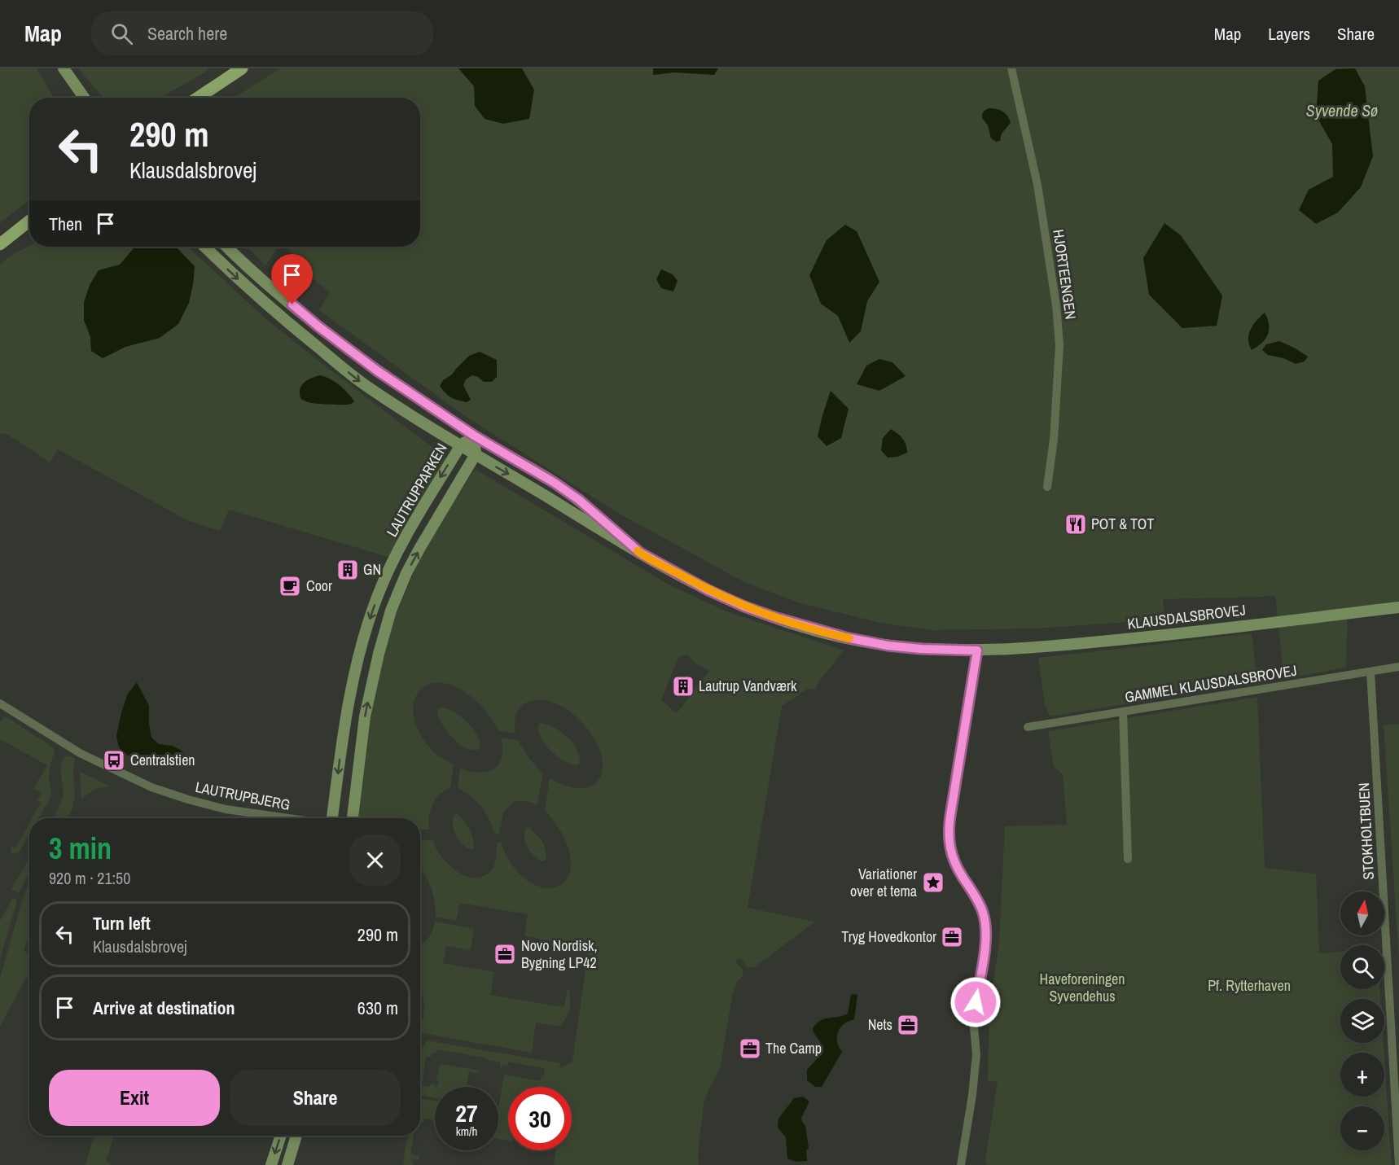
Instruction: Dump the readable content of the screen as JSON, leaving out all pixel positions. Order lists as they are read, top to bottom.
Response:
{
  "streets": {
    "street": [
      "HJORTEENGEN",
      "LAUTRUPPARKEN",
      "KLAUSDALSBROVEJ",
      "GAMMEL KLAUSDALSBROVEJ",
      "LAUTRUPBJERG",
      "STOKHOLTBUEN"
    ]
  },
  "crossings": [
    ["LAUTRUPPARKEN", "KLAUSDALSBROVEJ"],
    ["GAMMEL KLAUSDALSBROVEJ", "STOKHOLTBUEN"]
  ],
  "water": ["Syvende Sø"],
  "parks": ["Haveforeningen Syvendehus", "Pf. Rytterhaven"],
  "places": {
    "restaurant": ["POT & TOT"],
    "building": ["GN", "Lautrup Vandværk"],
    "cafe": ["Coor"],
    "bus stop": ["Centralstien"],
    "place": ["Variationer over et tema"],
    "office": [
      "Tryg Hovedkontor",
      "Novo Nordisk, Bygning LP42",
      "Nets",
      "The Camp"
    ]
  },
  "north": "top",
  "page": {
    "header": "Map",
    "search": "Search here",
    "nav": ["Map", "Layers", "Share"],
    "turn": ["290 m", "Klausdalsbrovej"],
    "then": "Then",
    "heading": ["3 min", "920 m · 21:50"],
    "map_buttons": ["+", "−"],
    "list": [
      {
        "name": "Turn left",
        "note": "Klausdalsbrovej",
        "value": "290 m"
      },
      {
        "name": "Arrive at destination",
        "value": "630 m"
      }
    ],
    "buttons": ["Exit", "Share"],
    "speed": "27 km/h",
    "limit": "30"
  }
}
